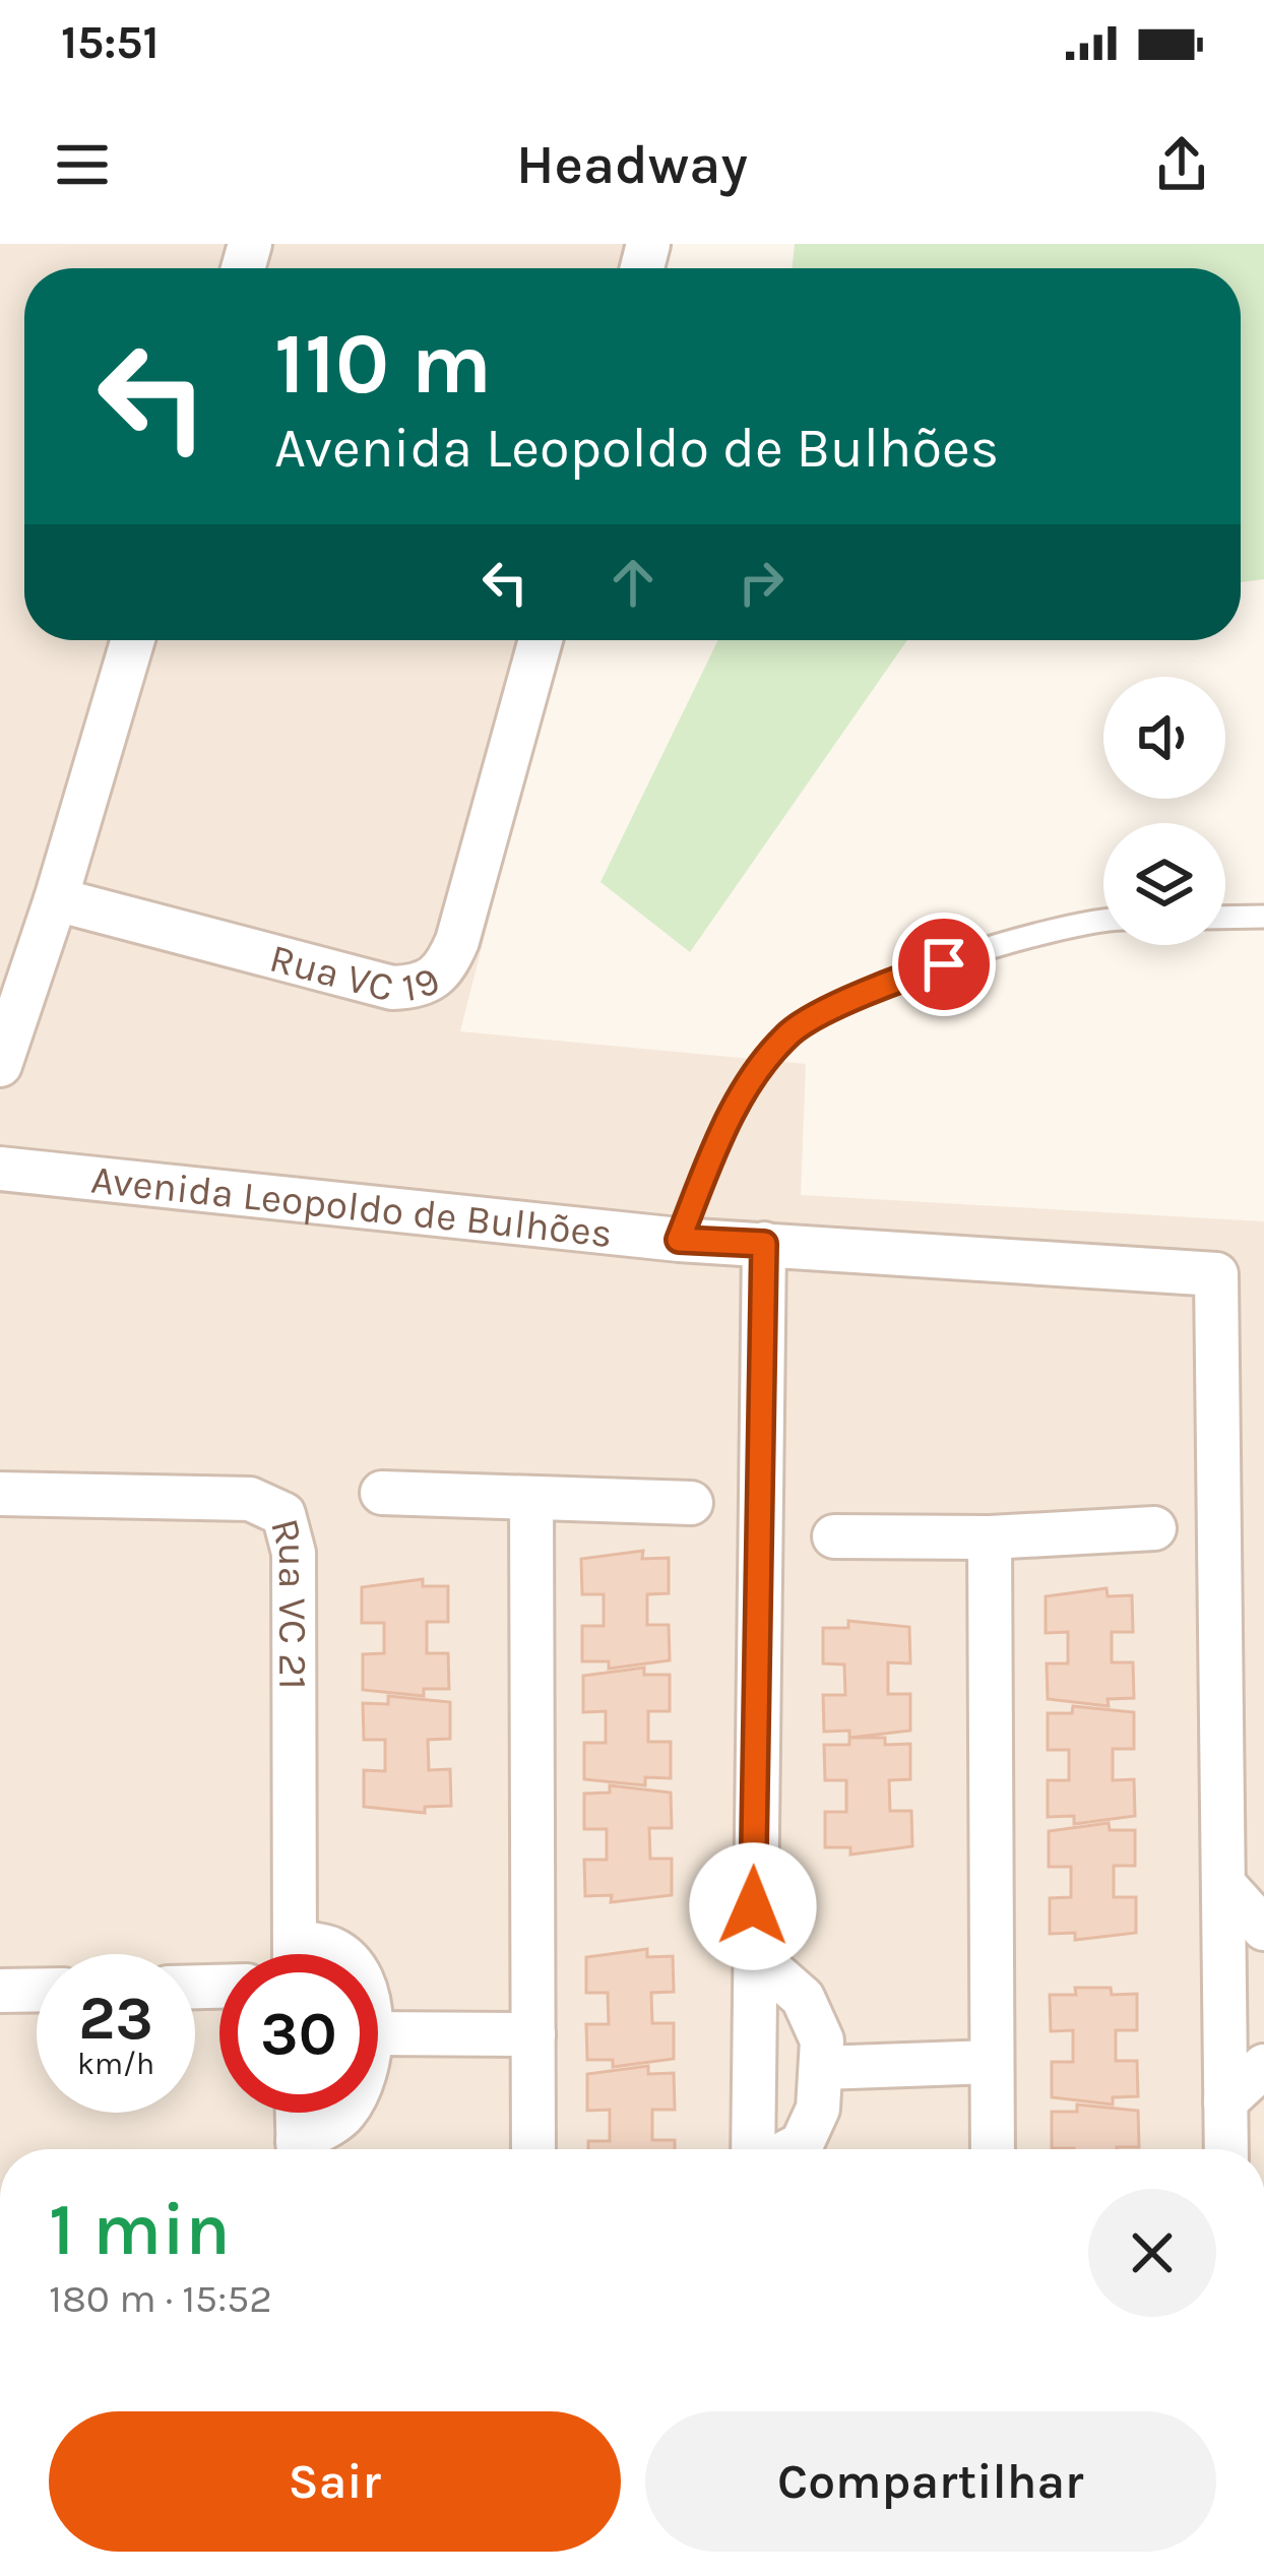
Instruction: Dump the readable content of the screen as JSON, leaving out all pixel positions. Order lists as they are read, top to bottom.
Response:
{
  "streets": {
    "street": ["Rua VC 19", "Avenida Leopoldo de Bulhões", "Rua VC 21"]
  },
  "page": {
    "status": "15:51",
    "header": "Headway",
    "turn": ["110 m", "Avenida Leopoldo de Bulhões"],
    "speed": "23 km/h",
    "limit": "30",
    "heading": ["1 min", "180 m · 15:52"],
    "buttons": ["Sair", "Compartilhar"]
  }
}
